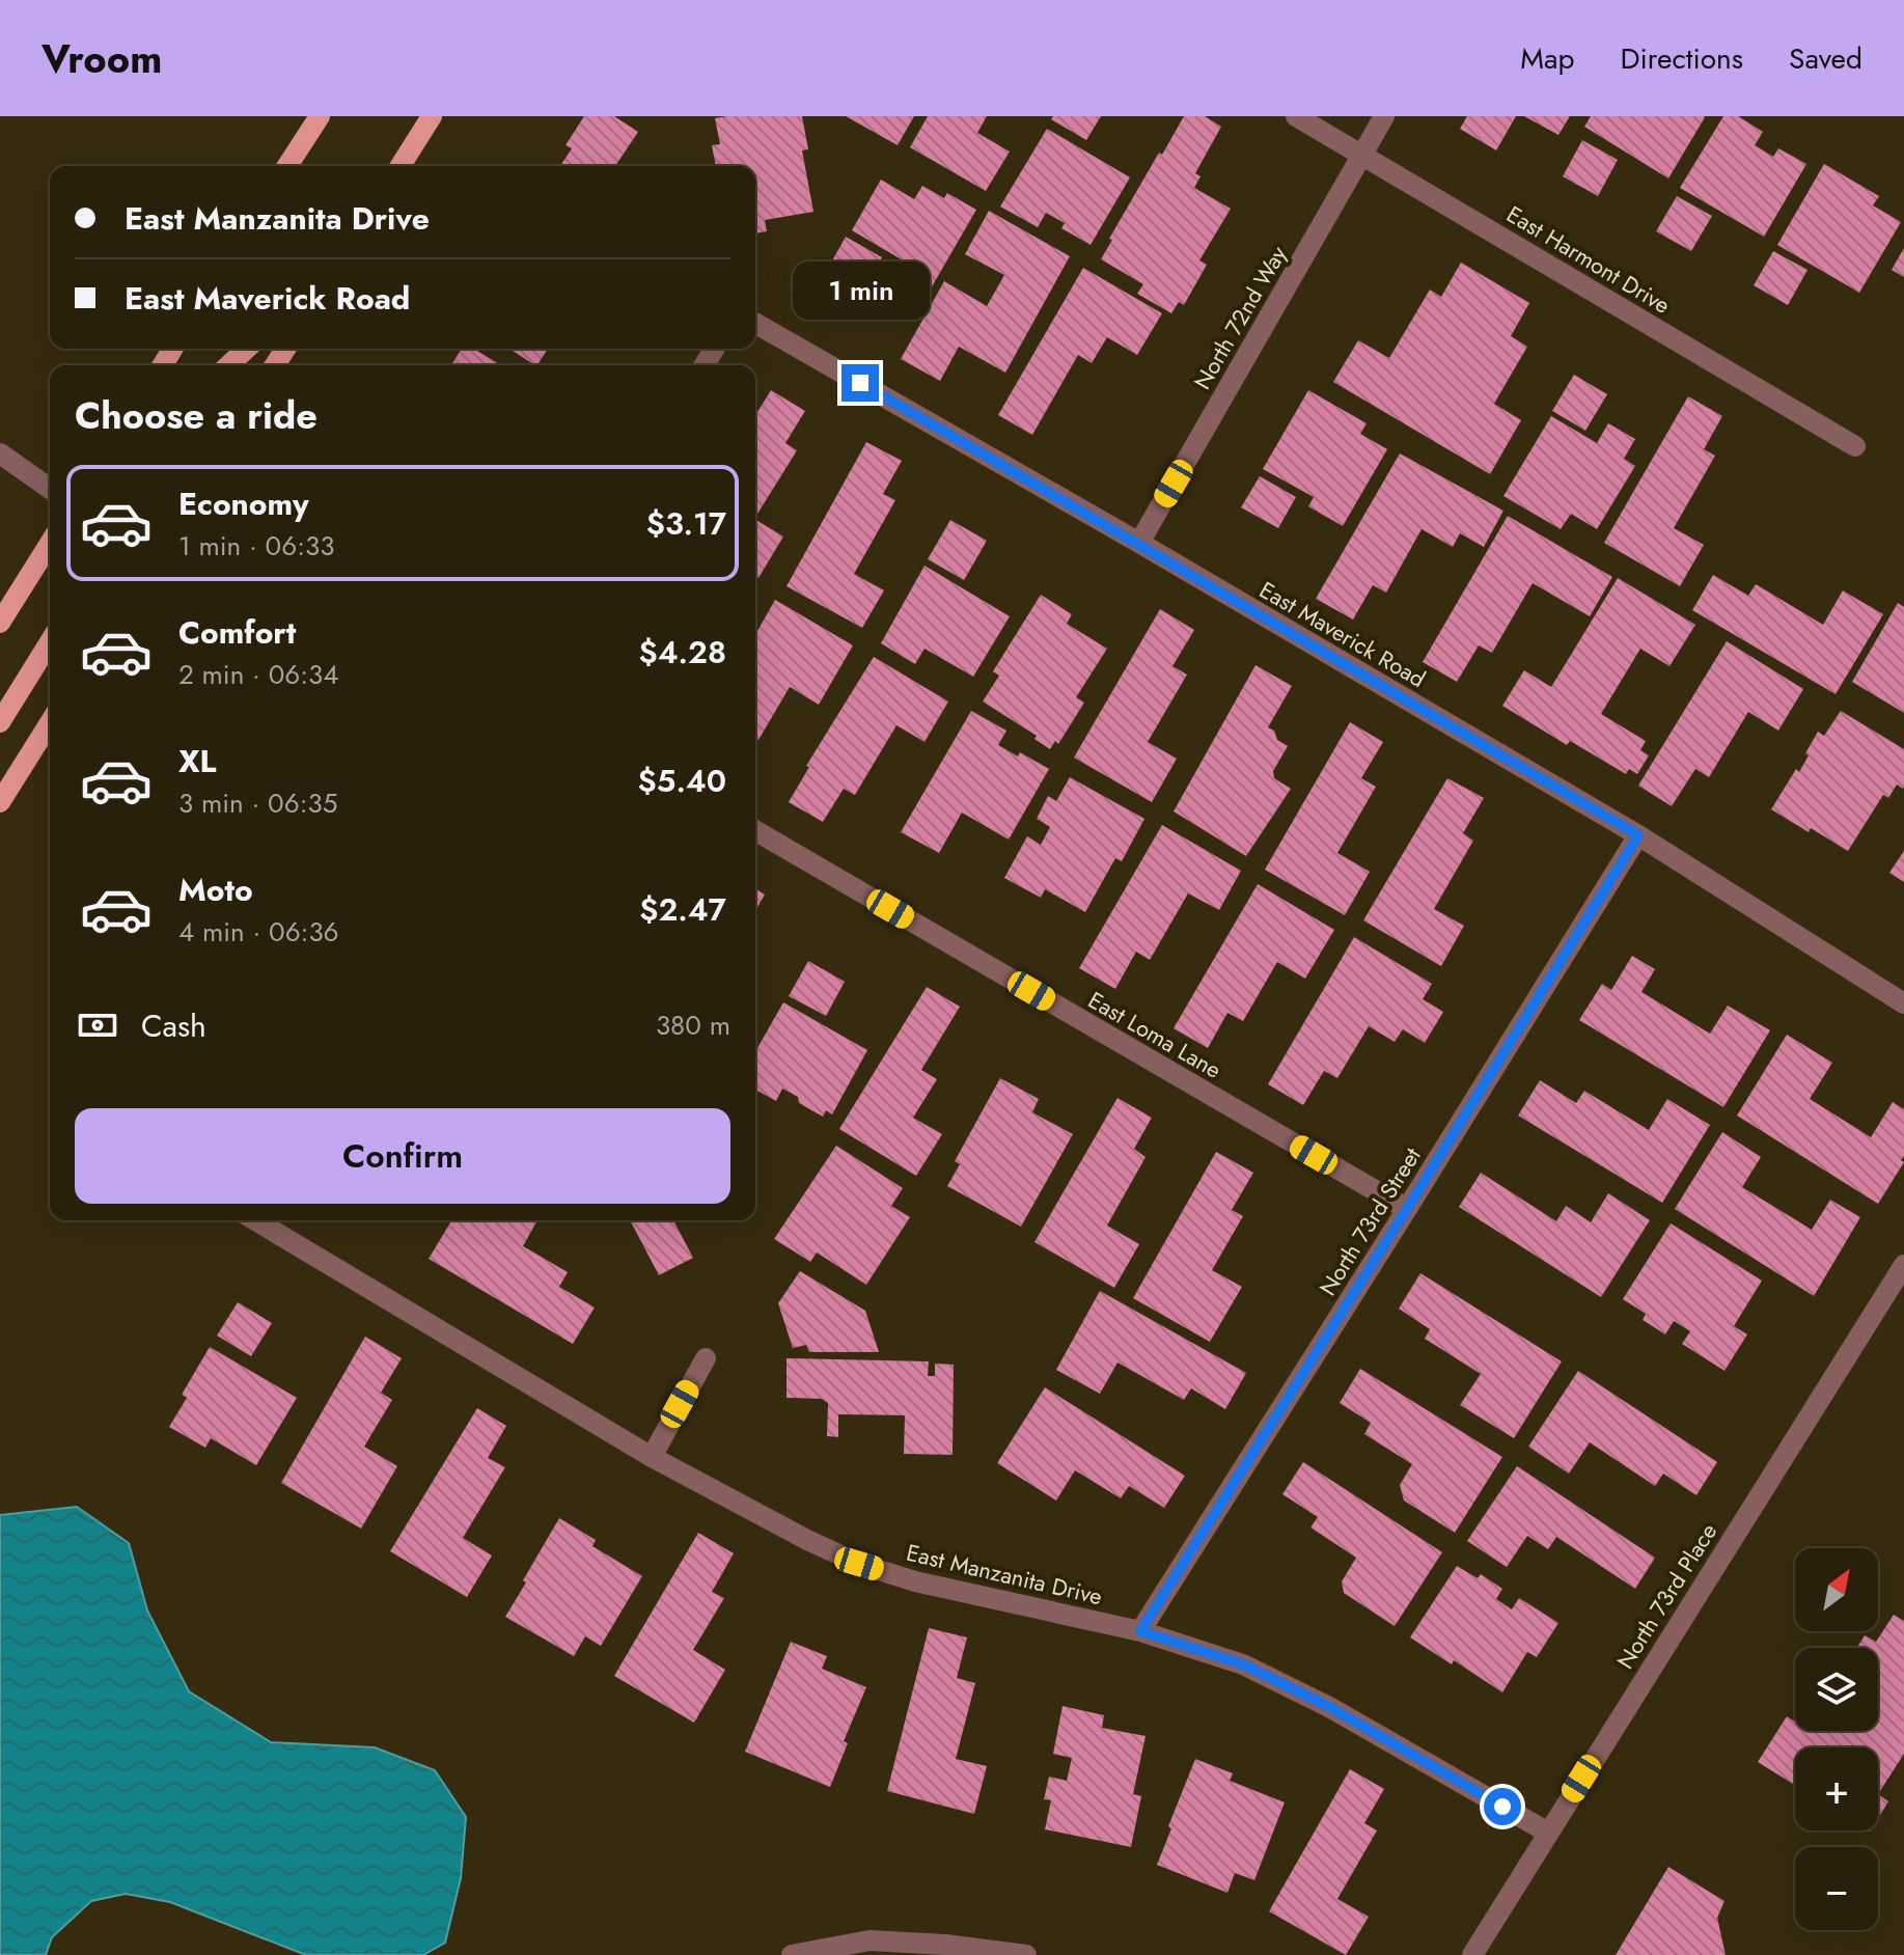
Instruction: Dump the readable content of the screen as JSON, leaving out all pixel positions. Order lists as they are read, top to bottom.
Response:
{
  "streets": {
    "street": [
      "East Harmont Drive",
      "North 72nd Way",
      "East Maverick Road",
      "East Loma Lane",
      "North 73rd Street",
      "East Manzanita Drive",
      "North 73rd Place"
    ]
  },
  "crossings": [
    ["East Harmont Drive", "North 72nd Way"],
    ["North 72nd Way", "East Maverick Road"],
    ["East Maverick Road", "North 73rd Street"],
    ["East Loma Lane", "North 73rd Street"],
    ["North 73rd Street", "East Manzanita Drive"],
    ["East Manzanita Drive", "North 73rd Place"]
  ],
  "north": "top right",
  "page": {
    "header": "Vroom",
    "nav": ["Map", "Directions", "Saved"],
    "banner": ["East Manzanita Drive", "East Maverick Road"],
    "bubble": "1 min",
    "heading": "Choose a ride",
    "list": [
      {
        "name": "Economy",
        "note": "1 min · 06:33",
        "value": "$3.17"
      },
      {
        "name": "Comfort",
        "note": "2 min · 06:34",
        "value": "$4.28"
      },
      {
        "name": "XL",
        "note": "3 min · 06:35",
        "value": "$5.40"
      },
      {
        "name": "Moto",
        "note": "4 min · 06:36",
        "value": "$2.47"
      }
    ],
    "pay": ["Cash", "380 m"],
    "buttons": "Confirm",
    "map_buttons": ["+", "−"]
  }
}
